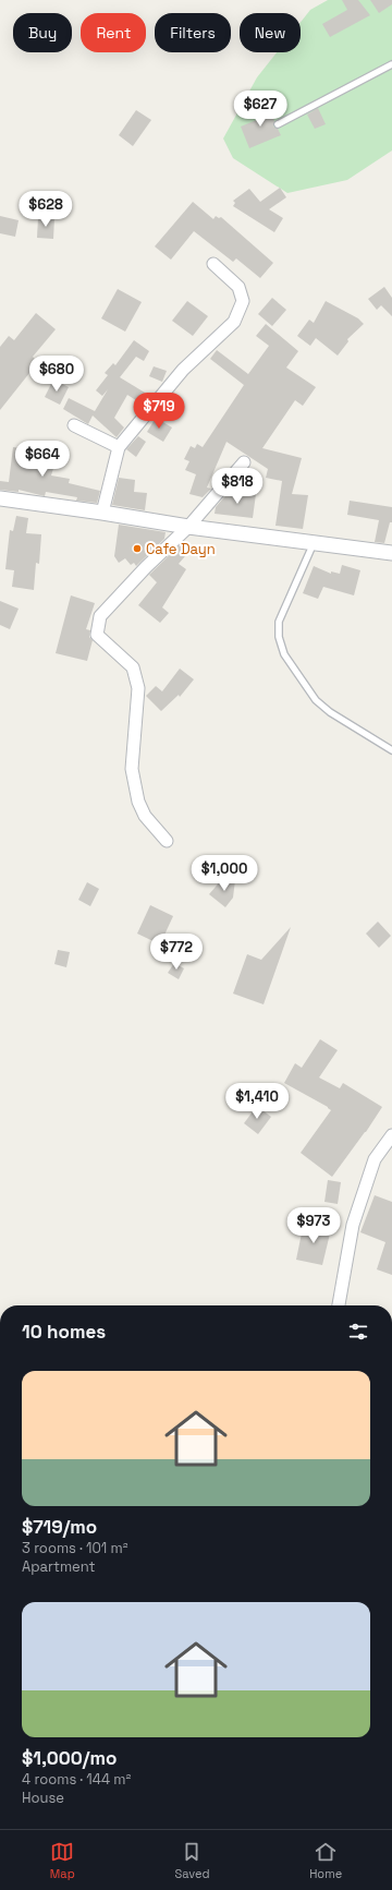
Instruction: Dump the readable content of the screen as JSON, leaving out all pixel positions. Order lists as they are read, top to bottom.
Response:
{
  "places": ["Cafe Dayn"],
  "page": {
    "chip": [
      "Buy",
      "Rent",
      "Filters",
      "New"
    ],
    "price": [
      "$627",
      "$628",
      "$680",
      "$719",
      "$664",
      "$818",
      "$1,000",
      "$772",
      "$1,410",
      "$973"
    ],
    "heading": "10 homes",
    "list": [
      {
        "name": "$719/mo",
        "note": "3 rooms · 101 m² · Apartment"
      },
      {
        "name": "$1,000/mo",
        "note": "4 rooms · 144 m² · House"
      }
    ],
    "tabs": ["Map", "Saved", "Home"]
  }
}
